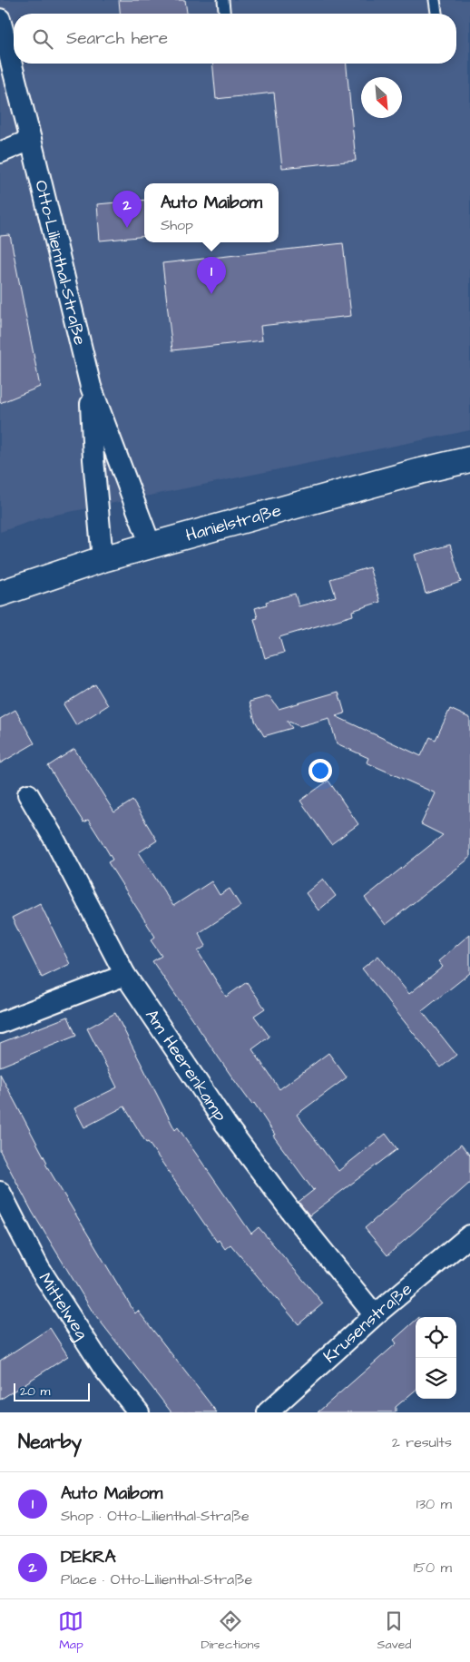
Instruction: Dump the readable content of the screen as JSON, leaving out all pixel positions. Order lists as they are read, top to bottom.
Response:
{
  "streets": {
    "main road": ["Hanielstraße"],
    "street": [
      "Otto-Lilienthal-Straße",
      "Am Heerenkamp",
      "Mittelweg",
      "Krusenstraße"
    ]
  },
  "crossings": [
    ["Otto-Lilienthal-Straße", "Hanielstraße"],
    ["Am Heerenkamp", "Krusenstraße"]
  ],
  "scale_bar": "20 m",
  "north": "bottom right",
  "page": {
    "search": "Search here",
    "popup": ["Auto Maibom", "Shop"],
    "pins": ["2", "1"],
    "scale": "20 m",
    "heading": ["Nearby", "2 results"],
    "list": [
      {
        "mark": "1",
        "name": "Auto Maibom",
        "note": "Shop · Otto-Lilienthal-Straße",
        "value": "130 m"
      },
      {
        "mark": "2",
        "name": "DEKRA",
        "note": "Place · Otto-Lilienthal-Straße",
        "value": "150 m"
      }
    ],
    "nav": ["Map", "Directions", "Saved"]
  }
}
